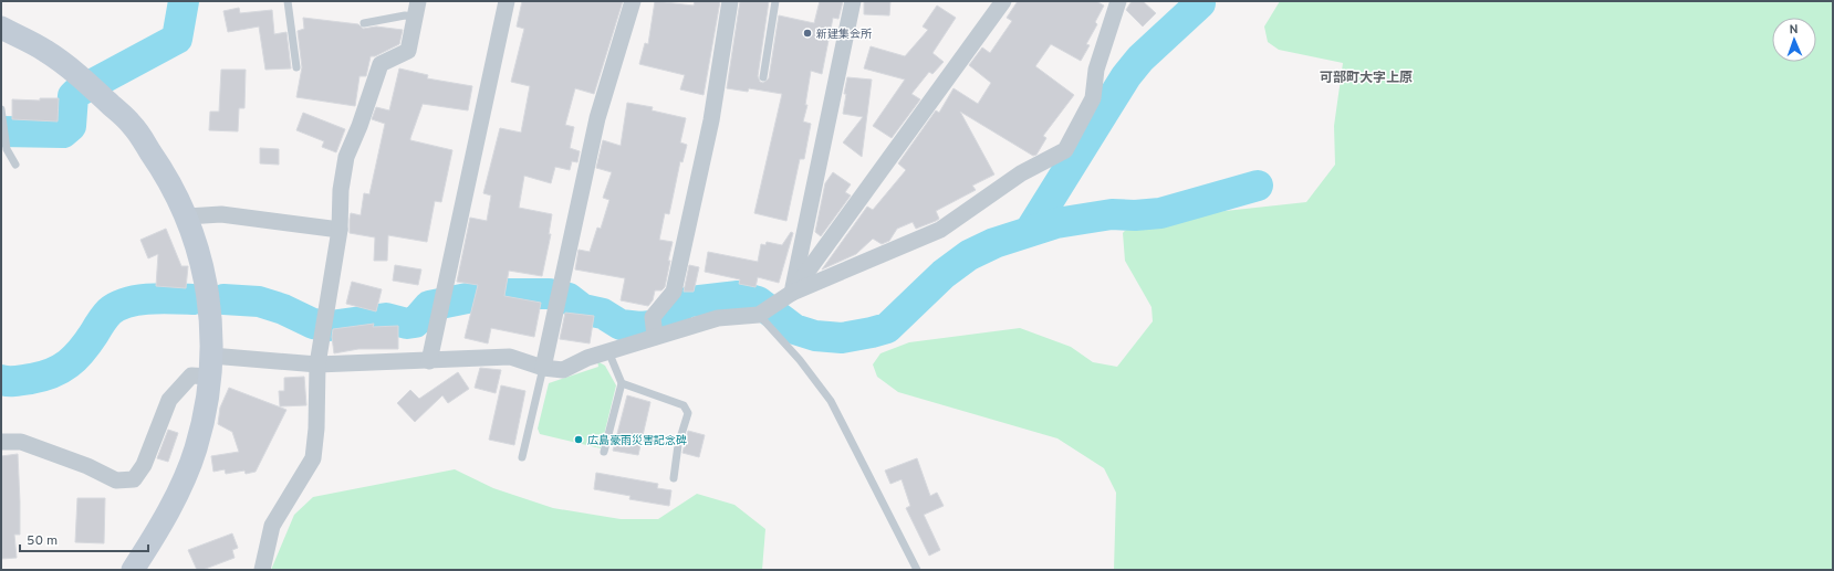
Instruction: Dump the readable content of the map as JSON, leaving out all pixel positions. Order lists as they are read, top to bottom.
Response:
{
  "districts": ["可部町大字上原"],
  "places": ["新建集会所", "広島豪雨災害記念碑"],
  "scale_bar": "50 m",
  "north": "top"
}
